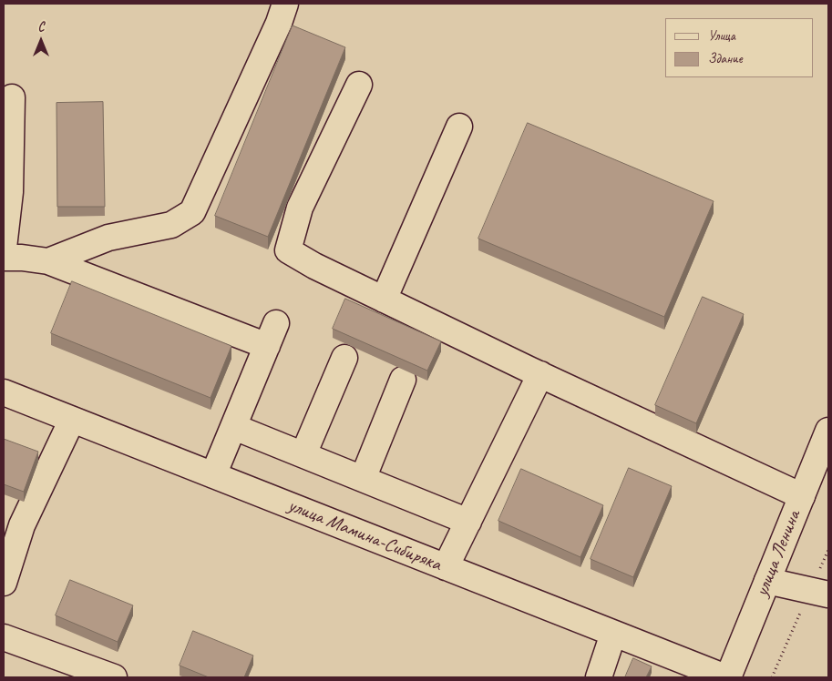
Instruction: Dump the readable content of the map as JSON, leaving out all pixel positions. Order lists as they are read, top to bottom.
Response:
{
  "streets": {
    "main road": ["улица Мамина-Сибиряка", "улица Ленина"]
  },
  "crossings": [
    ["улица Мамина-Сибиряка", "улица Ленина"]
  ],
  "legend": ["Улица", "Здание"],
  "north": "top"
}
